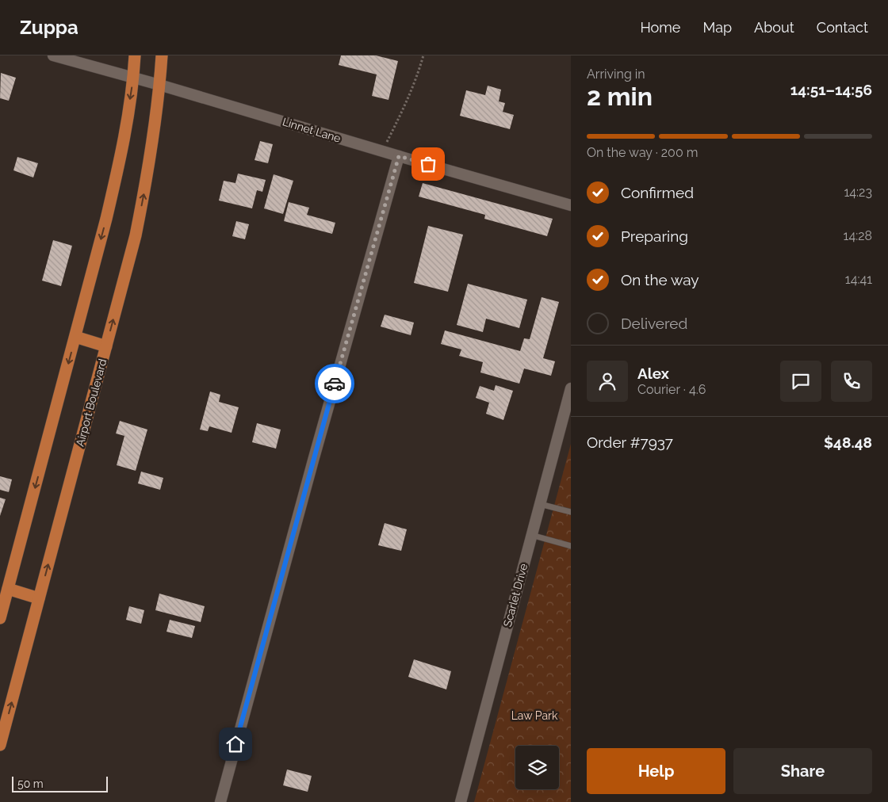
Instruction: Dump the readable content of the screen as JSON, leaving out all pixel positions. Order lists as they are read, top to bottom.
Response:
{
  "streets": {
    "main road": ["Airport Boulevard"],
    "street": ["Linnet Lane", "Scarlet Drive"]
  },
  "crossings": [
    ["Linnet Lane", "Airport Boulevard"]
  ],
  "parks": ["Law Park"],
  "scale_bar": "50 m",
  "page": {
    "header": "Zuppa",
    "nav": [
      "Home",
      "Map",
      "About",
      "Contact"
    ],
    "heading": ["2 min", "Arriving in", "14:51–14:56"],
    "panel": [
      "Alex",
      "Courier · 4.6",
      "Order #7937",
      "$48.48"
    ],
    "bar": "On the way · 200 m",
    "list": [
      ["Confirmed", "14:23"],
      ["Preparing", "14:28"],
      ["On the way", "14:41"],
      "Delivered"
    ],
    "buttons": ["Help", "Share"],
    "scale": "50 m"
  }
}
